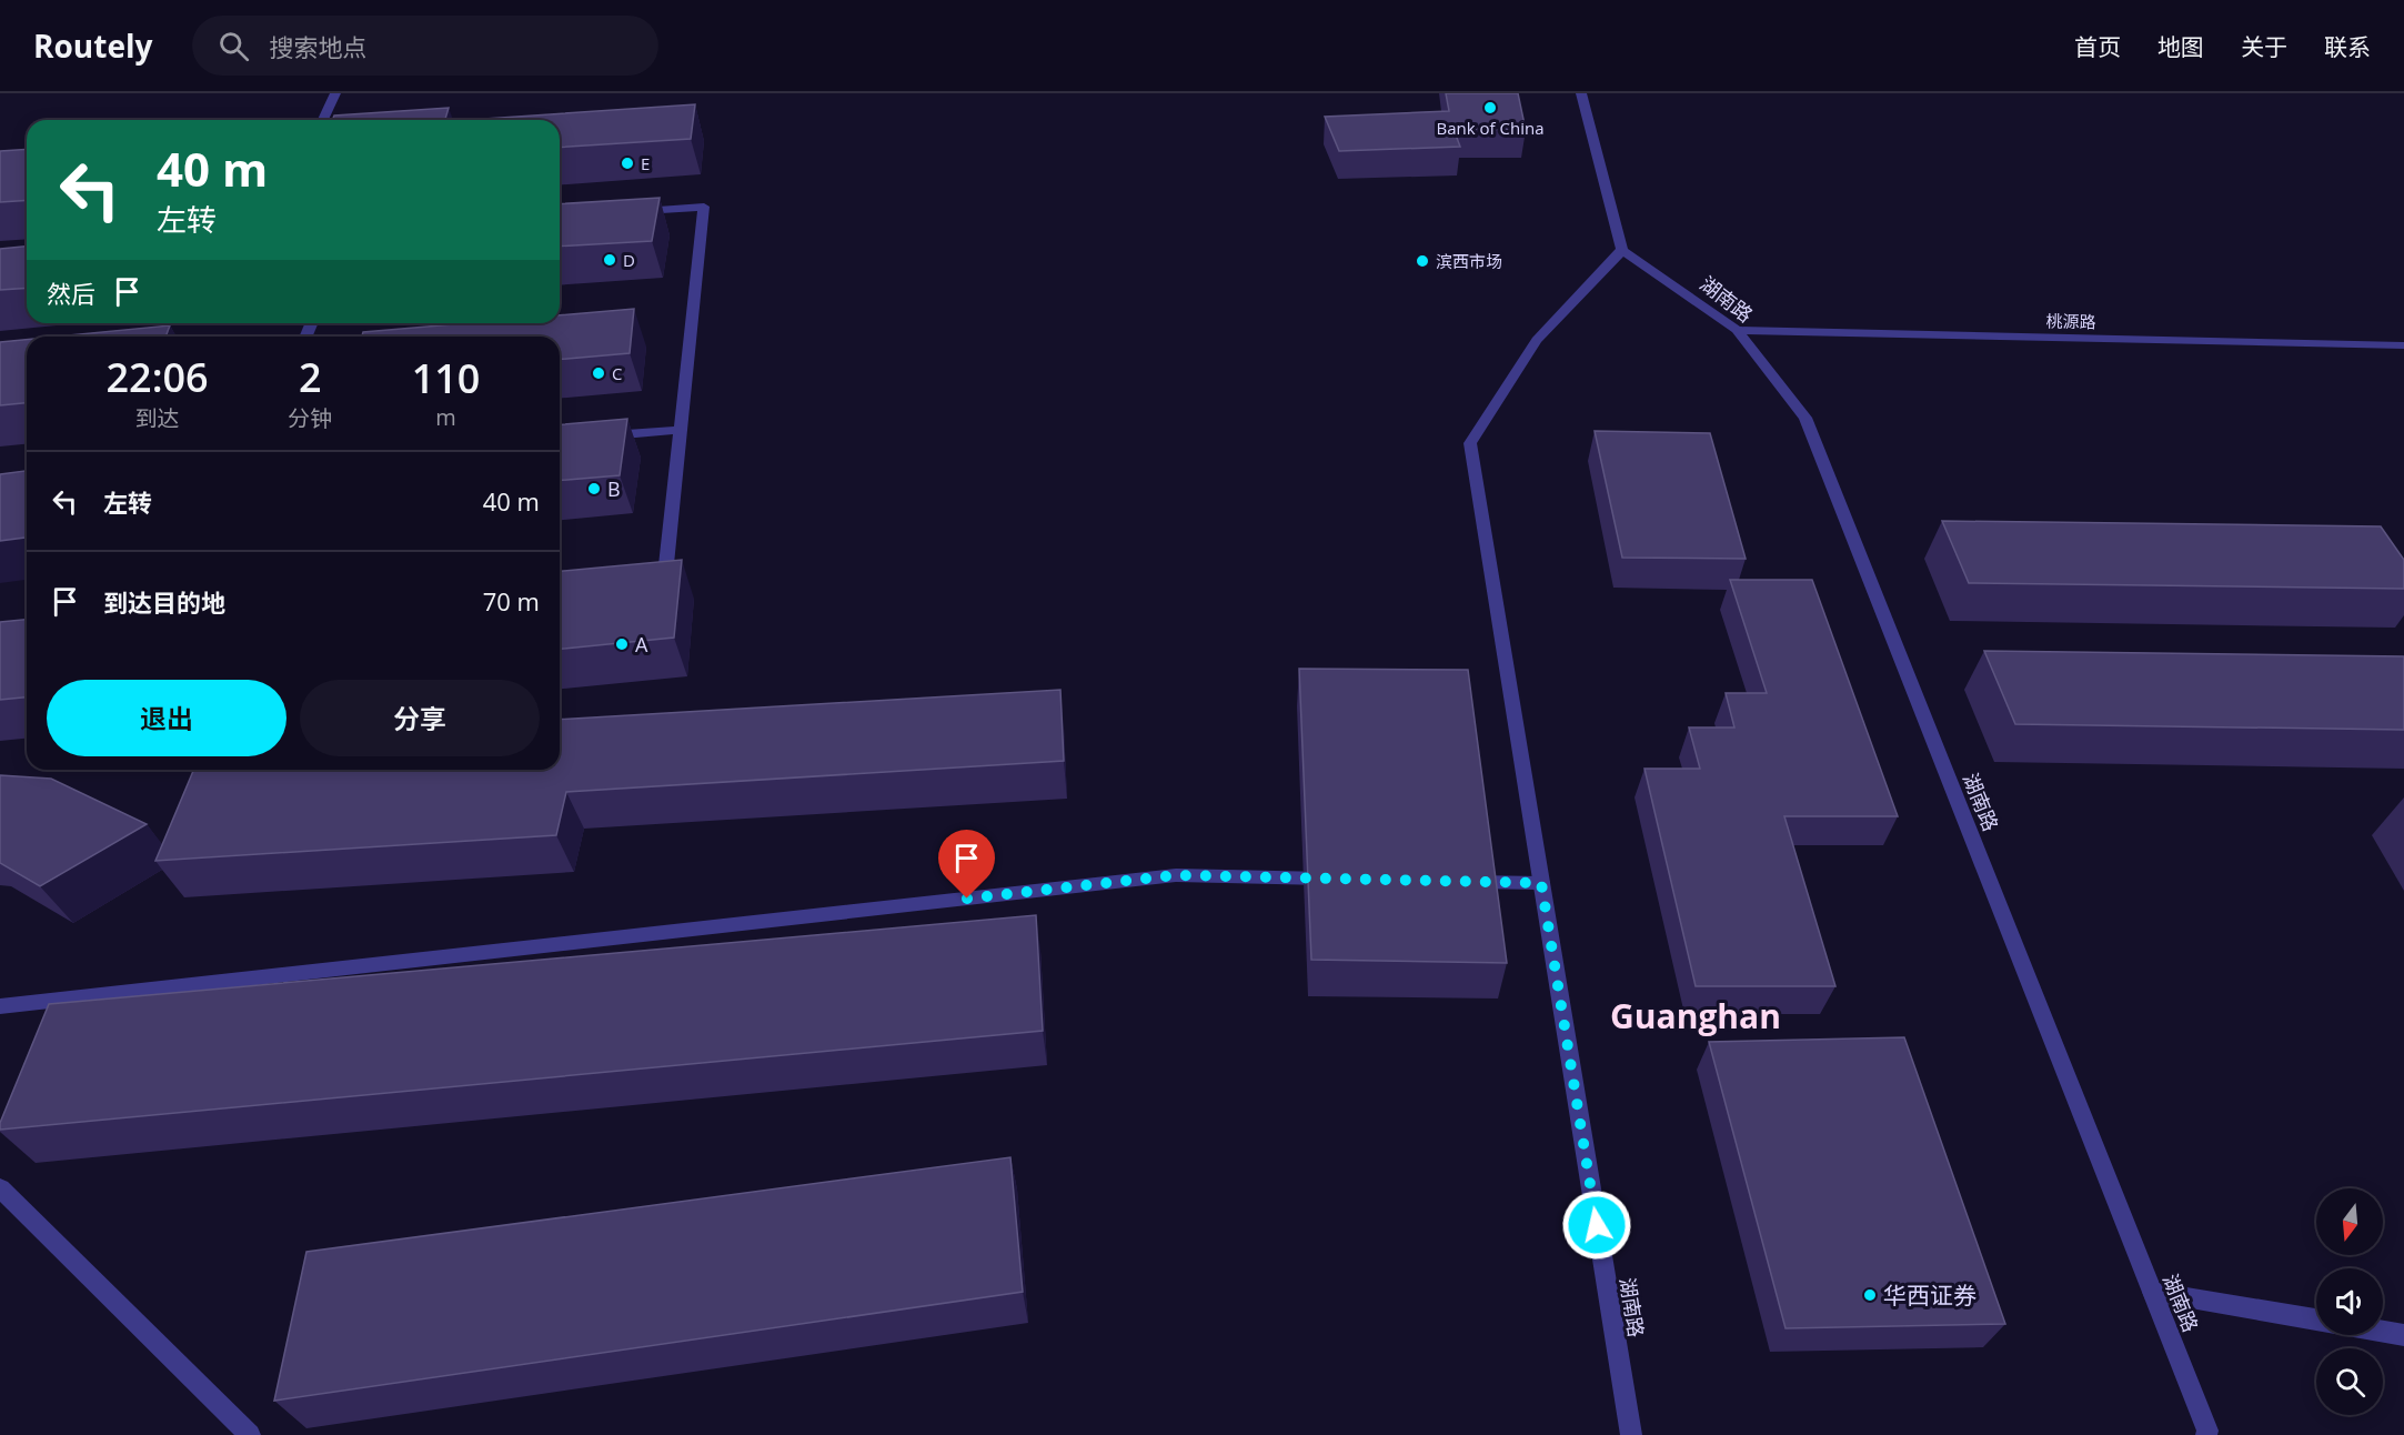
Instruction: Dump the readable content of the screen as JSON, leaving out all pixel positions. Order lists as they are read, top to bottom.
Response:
{
  "streets": {
    "street": ["湖南路", "桃源路"]
  },
  "crossings": [
    ["湖南路", "桃源路"]
  ],
  "districts": ["Guanghan"],
  "places": [
    "Bank of China",
    "E",
    "D",
    "滨西市场",
    "C",
    "B",
    "A",
    "华西证券"
  ],
  "north": "bottom",
  "page": {
    "header": "Routely",
    "search": "搜索地点",
    "nav": [
      "首页",
      "地图",
      "关于",
      "联系"
    ],
    "turn": ["40 m", "左转"],
    "then": "然后",
    "eta": [
      "22:06",
      "到达",
      "2",
      "分钟",
      "110",
      "m"
    ],
    "list": [
      {
        "name": "左转",
        "value": "40 m"
      },
      {
        "name": "到达目的地",
        "value": "70 m"
      }
    ],
    "buttons": ["退出", "分享"]
  }
}
